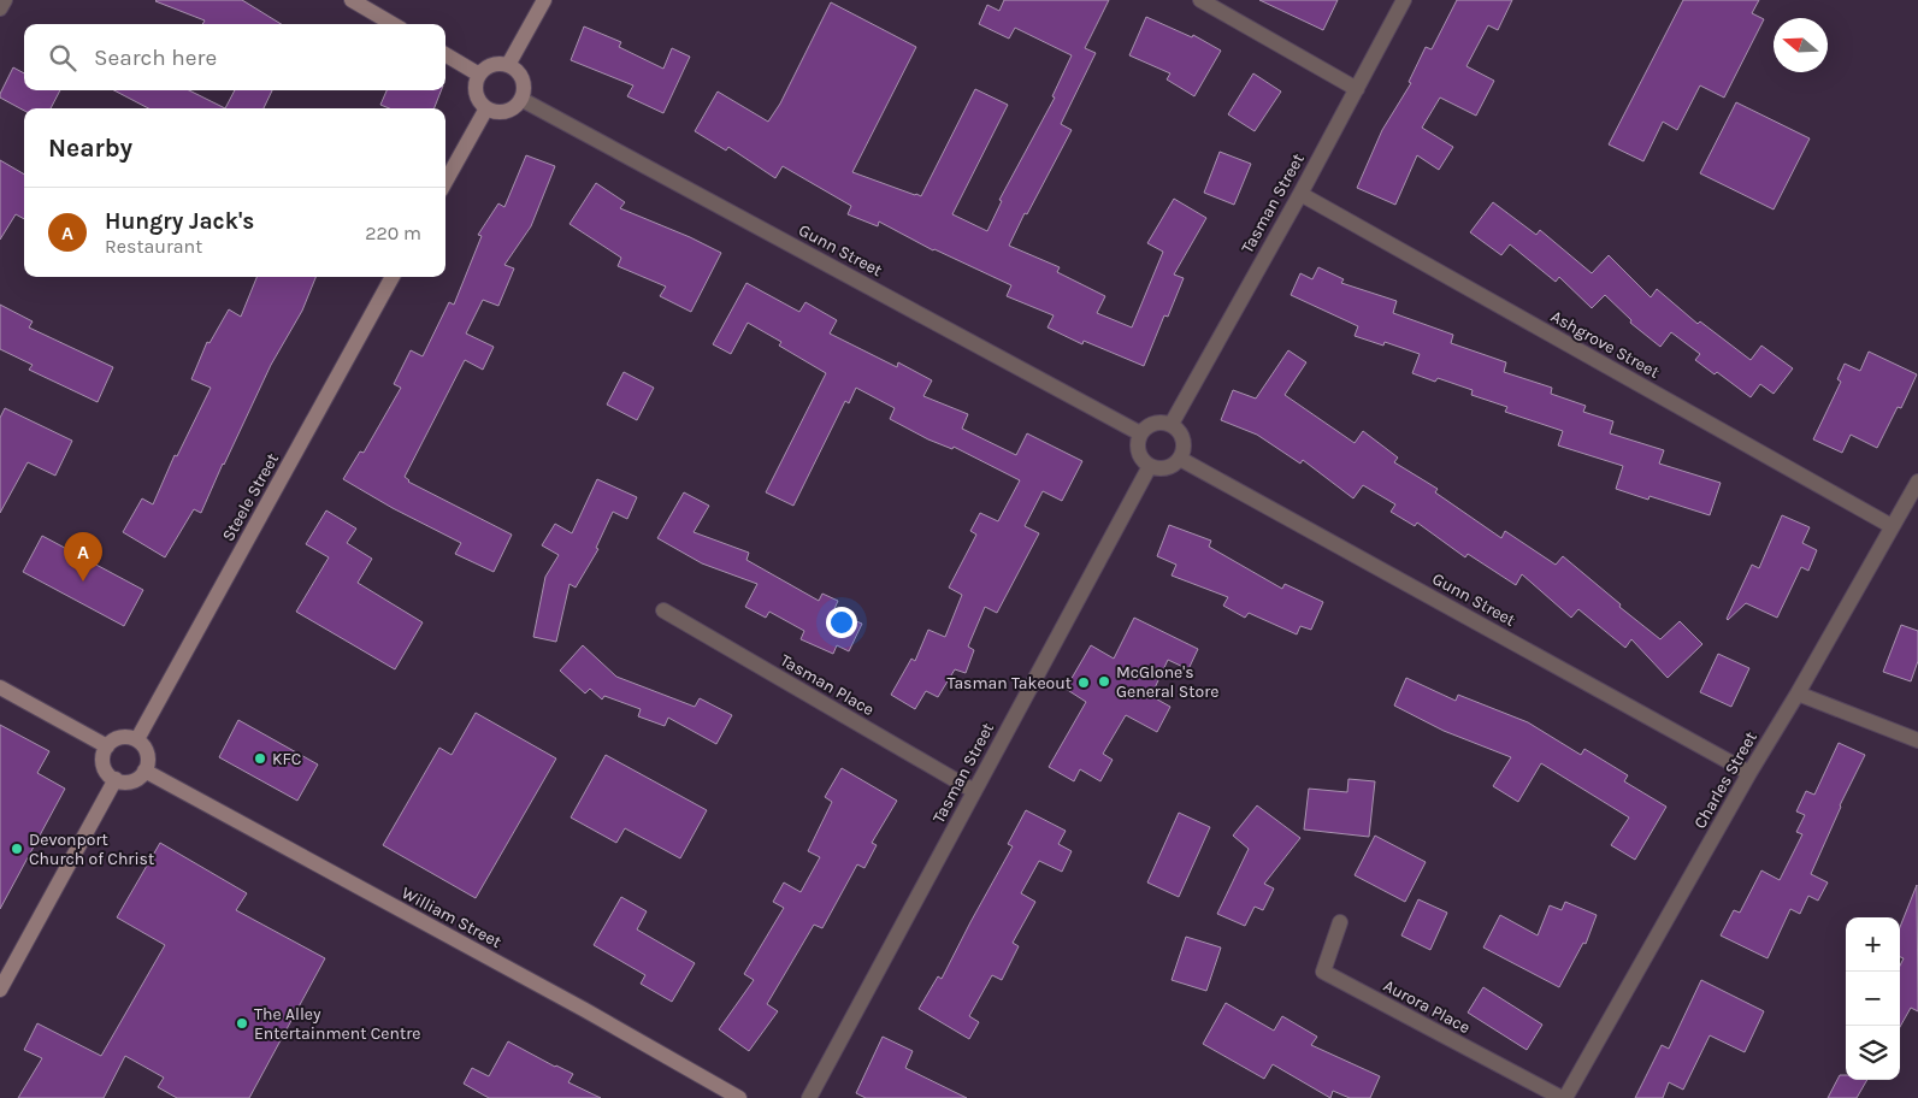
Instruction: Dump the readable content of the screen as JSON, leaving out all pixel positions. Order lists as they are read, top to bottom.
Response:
{
  "streets": {
    "main road": ["Steele Street", "William Street"],
    "street": [
      "Tasman Street",
      "Gunn Street",
      "Ashgrove Street",
      "Tasman Place",
      "Charles Street",
      "Aurora Place"
    ]
  },
  "crossings": [
    ["Tasman Street", "Gunn Street"],
    ["Tasman Street", "Ashgrove Street"],
    ["Tasman Street", "Tasman Place"],
    ["Gunn Street", "Charles Street"],
    ["Ashgrove Street", "Charles Street"],
    ["Steele Street", "William Street"],
    ["Charles Street", "Aurora Place"]
  ],
  "places": [
    "McGlone's General Store",
    "Tasman Takeout",
    "KFC",
    "Devonport Church of Christ",
    "The Alley Entertainment Centre"
  ],
  "north": "left",
  "page": {
    "search": "Search here",
    "heading": "Nearby",
    "list": [
      {
        "mark": "A",
        "name": "Hungry Jack's",
        "note": "Restaurant",
        "value": "220 m"
      }
    ],
    "pins": "A",
    "map_buttons": ["+", "−"]
  }
}
